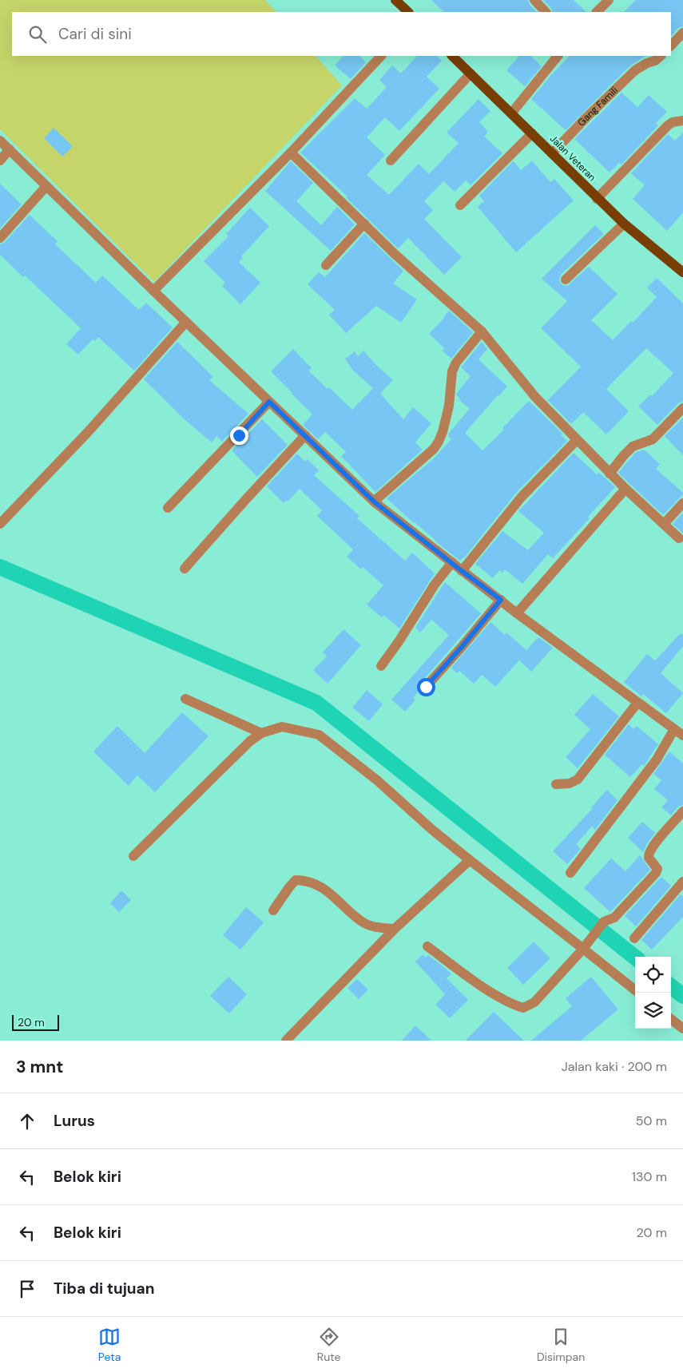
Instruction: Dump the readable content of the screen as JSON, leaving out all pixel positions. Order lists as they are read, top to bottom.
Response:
{
  "streets": {
    "main road": ["Jalan Veteran"],
    "street": ["Gang Famili"]
  },
  "crossings": [
    ["Gang Famili", "Jalan Veteran"]
  ],
  "scale_bar": "20 m",
  "page": {
    "search": "Cari di sini",
    "scale": "20 m",
    "heading": ["3 mnt", "Jalan kaki · 200 m"],
    "list": [
      ["Lurus", "50 m"],
      ["Belok kiri", "130 m"],
      ["Belok kiri", "20 m"],
      "Tiba di tujuan"
    ],
    "nav": ["Peta", "Rute", "Disimpan"]
  }
}
